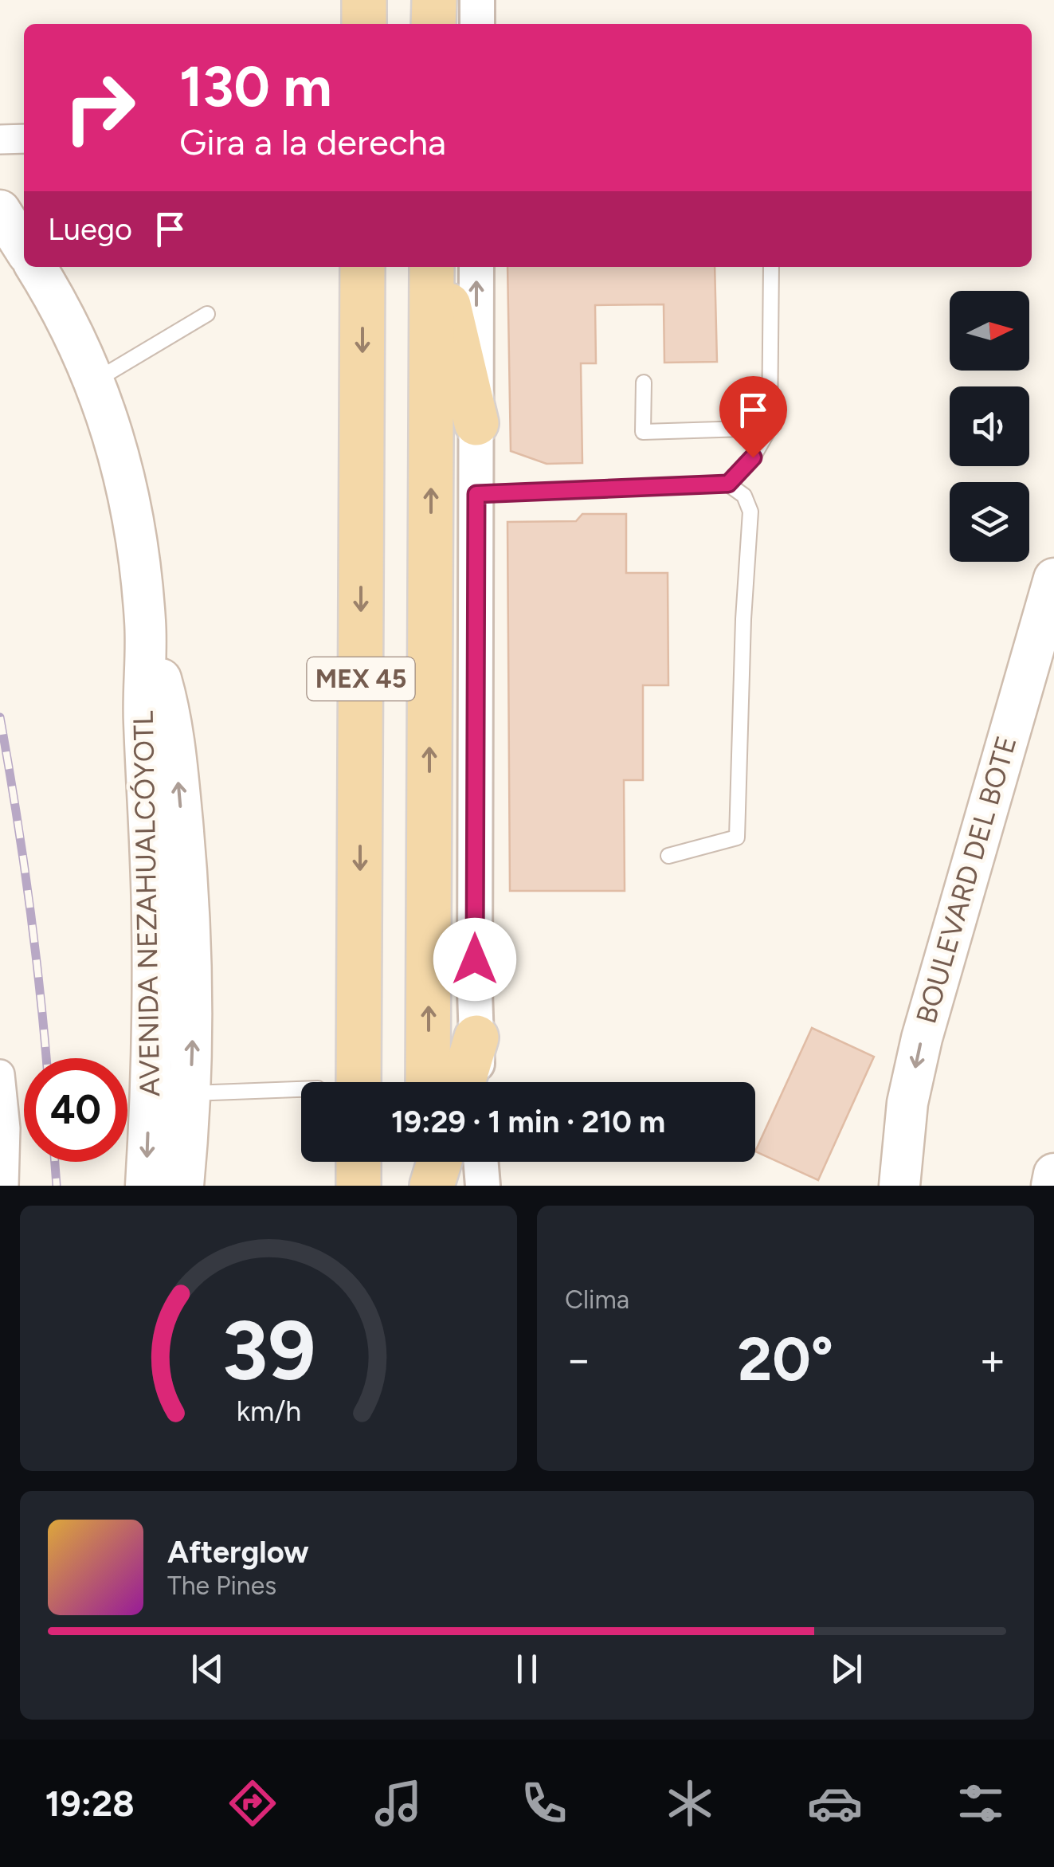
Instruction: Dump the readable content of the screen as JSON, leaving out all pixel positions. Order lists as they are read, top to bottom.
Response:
{
  "streets": {
    "main road": ["MEX 45", "BOULEVARD DEL BOTE", "AVENIDA NEZAHUALCÓYOTL"]
  },
  "one_way": ["BOULEVARD DEL BOTE"],
  "north": "right",
  "page": {
    "turn": ["130 m", "Gira a la derecha"],
    "then": "Luego",
    "limit": "40",
    "trip": "19:29 · 1 min · 210 m",
    "tile": "Clima",
    "heat": ["−", "20°", "+"],
    "song": ["Afterglow", "The Pines"],
    "tabs": "19:28",
    "gauge": ["39", "km/h"]
  }
}
